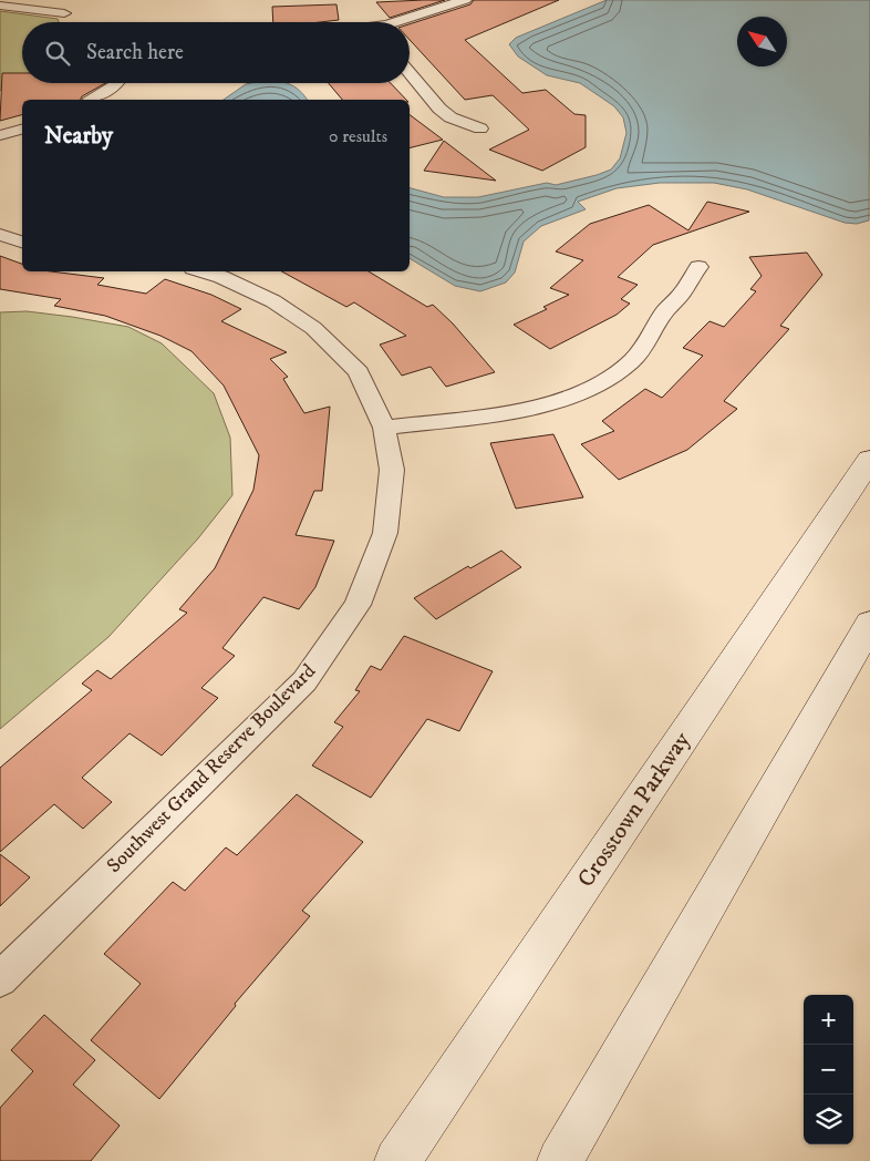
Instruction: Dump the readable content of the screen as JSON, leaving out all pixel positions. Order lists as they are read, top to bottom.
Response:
{
  "streets": {
    "main road": ["Crosstown Parkway"],
    "street": ["Southwest Grand Reserve Boulevard"]
  },
  "north": "top left",
  "page": {
    "search": "Search here",
    "heading": ["Nearby", "0 results"],
    "map_buttons": ["+", "−"]
  }
}
